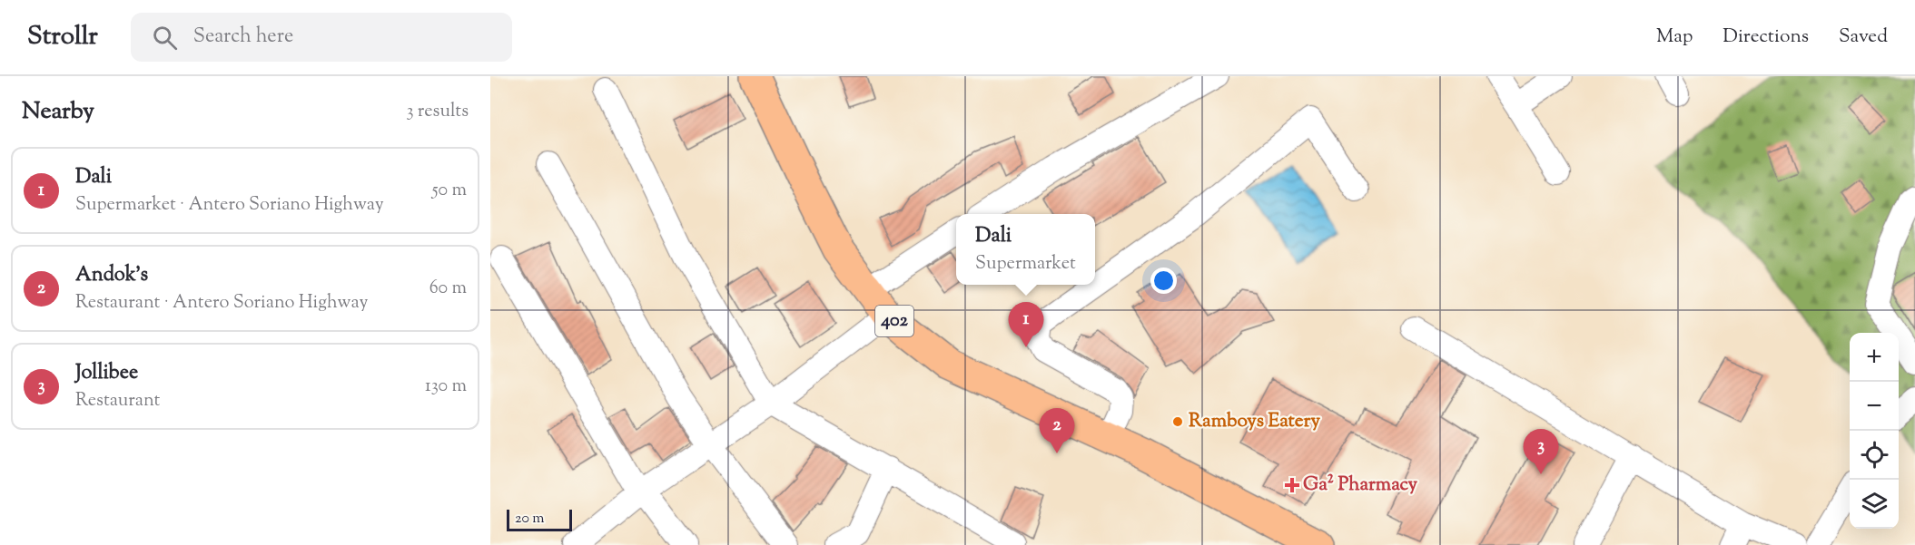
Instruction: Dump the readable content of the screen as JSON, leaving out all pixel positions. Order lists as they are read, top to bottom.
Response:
{
  "streets": {
    "main road": ["402"]
  },
  "places": {
    "other": ["Ramboys Eatery"],
    "health": ["Ga² Pharmacy"]
  },
  "scale_bar": "20 m",
  "page": {
    "header": "Strollr",
    "search": "Search here",
    "nav": ["Map", "Directions", "Saved"],
    "heading": ["Nearby", "3 results"],
    "list": [
      {
        "mark": "1",
        "name": "Dali",
        "note": "Supermarket · Antero Soriano Highway",
        "value": "50 m"
      },
      {
        "mark": "2",
        "name": "Andok's",
        "note": "Restaurant · Antero Soriano Highway",
        "value": "60 m"
      },
      {
        "mark": "3",
        "name": "Jollibee",
        "note": "Restaurant",
        "value": "130 m"
      }
    ],
    "popup": ["Dali", "Supermarket"],
    "pins": ["1", "2", "3"],
    "map_buttons": ["+", "−"],
    "scale": "20 m"
  }
}
